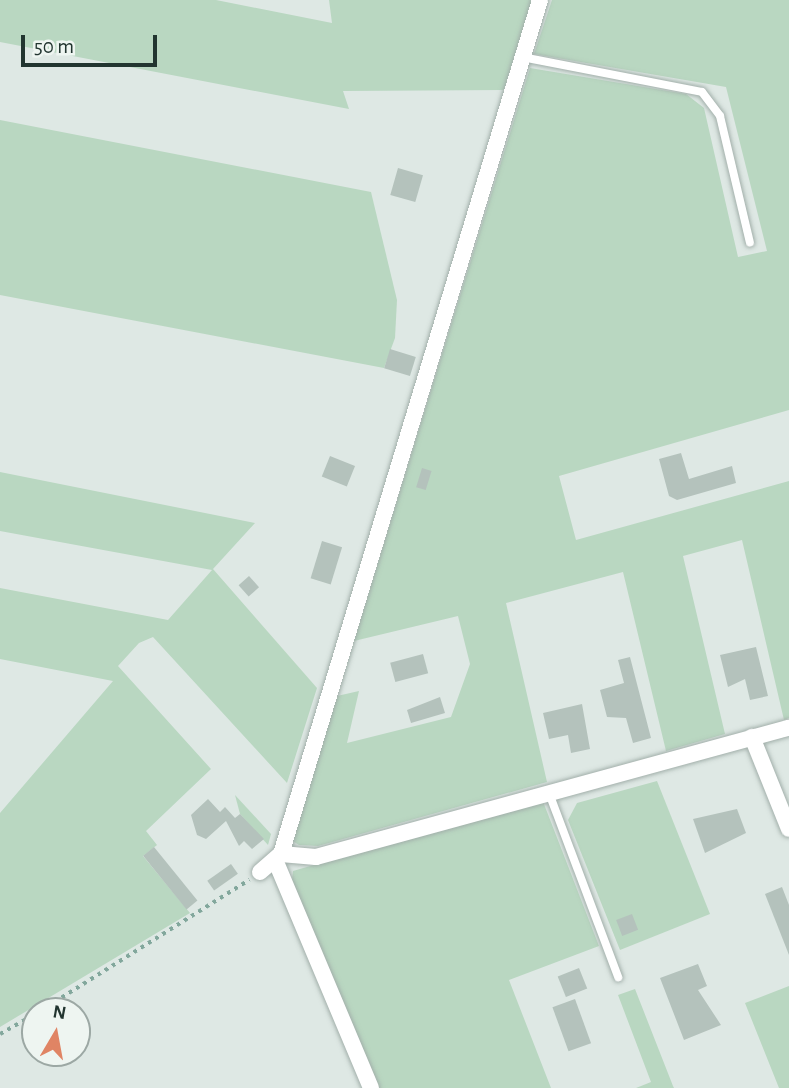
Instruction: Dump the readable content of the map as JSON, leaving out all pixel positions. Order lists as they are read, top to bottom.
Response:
{
  "scale_bar": "50 m",
  "north": "top"
}
